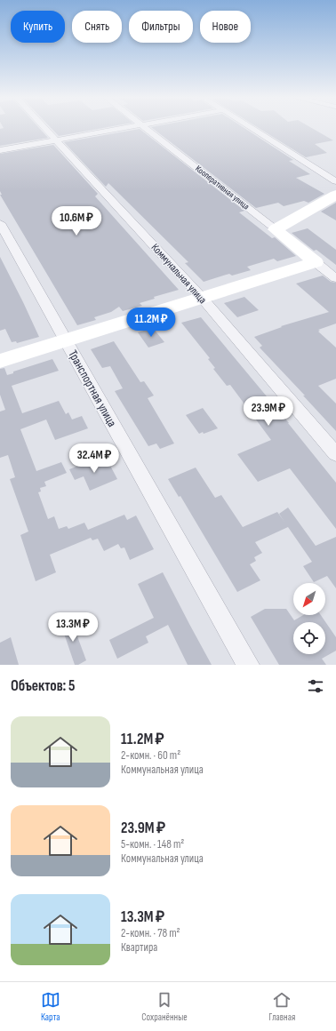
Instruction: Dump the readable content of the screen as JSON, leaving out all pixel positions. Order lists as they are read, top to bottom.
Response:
{
  "streets": {
    "street": ["Кооперативная улица", "Коммунальная улица", "Транспортная улица"]
  },
  "north": "bottom left",
  "page": {
    "chip": [
      "Купить",
      "Снять",
      "Фильтры",
      "Новое"
    ],
    "price": [
      "10.6M ₽",
      "11.2M ₽",
      "23.9M ₽",
      "32.4M ₽",
      "13.3M ₽"
    ],
    "heading": "Объектов: 5",
    "list": [
      {
        "name": "11.2M ₽",
        "note": "2-комн. · 60 m² · Коммунальная улица"
      },
      {
        "name": "23.9M ₽",
        "note": "5-комн. · 148 m² · Коммунальная улица"
      },
      {
        "name": "13.3M ₽",
        "note": "2-комн. · 78 m² · Квартира"
      }
    ],
    "tabs": ["Карта", "Сохранённые", "Главная"]
  }
}
